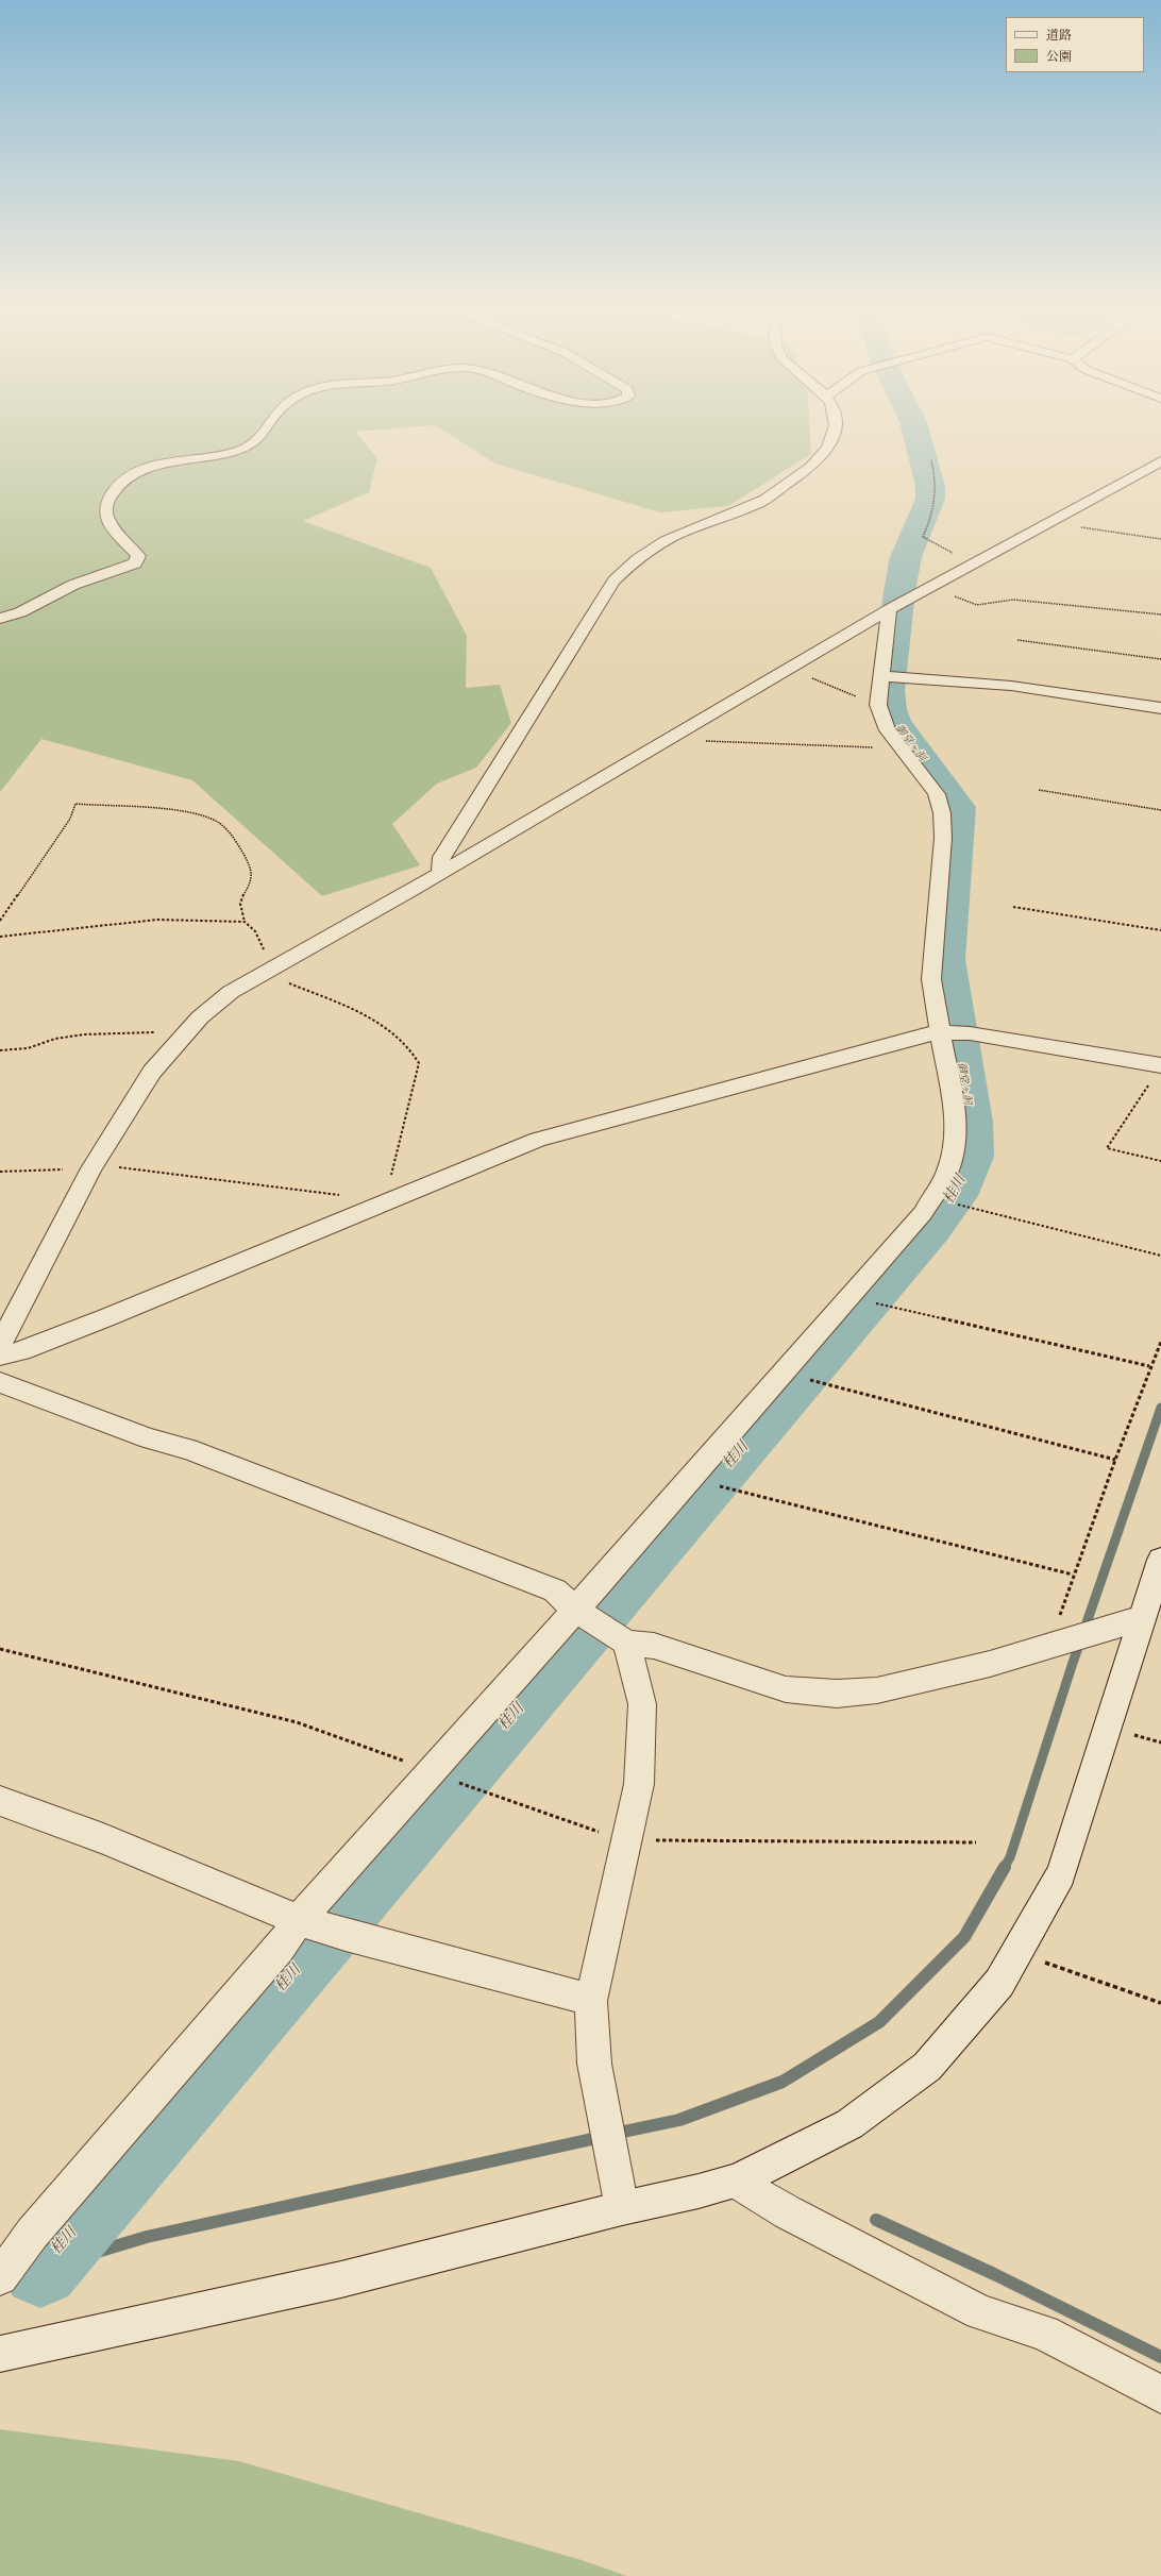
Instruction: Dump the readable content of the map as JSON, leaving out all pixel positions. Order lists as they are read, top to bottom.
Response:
{
  "water": ["御堂ヶ洞", "桂川"],
  "legend": ["道路", "公園"]
}
